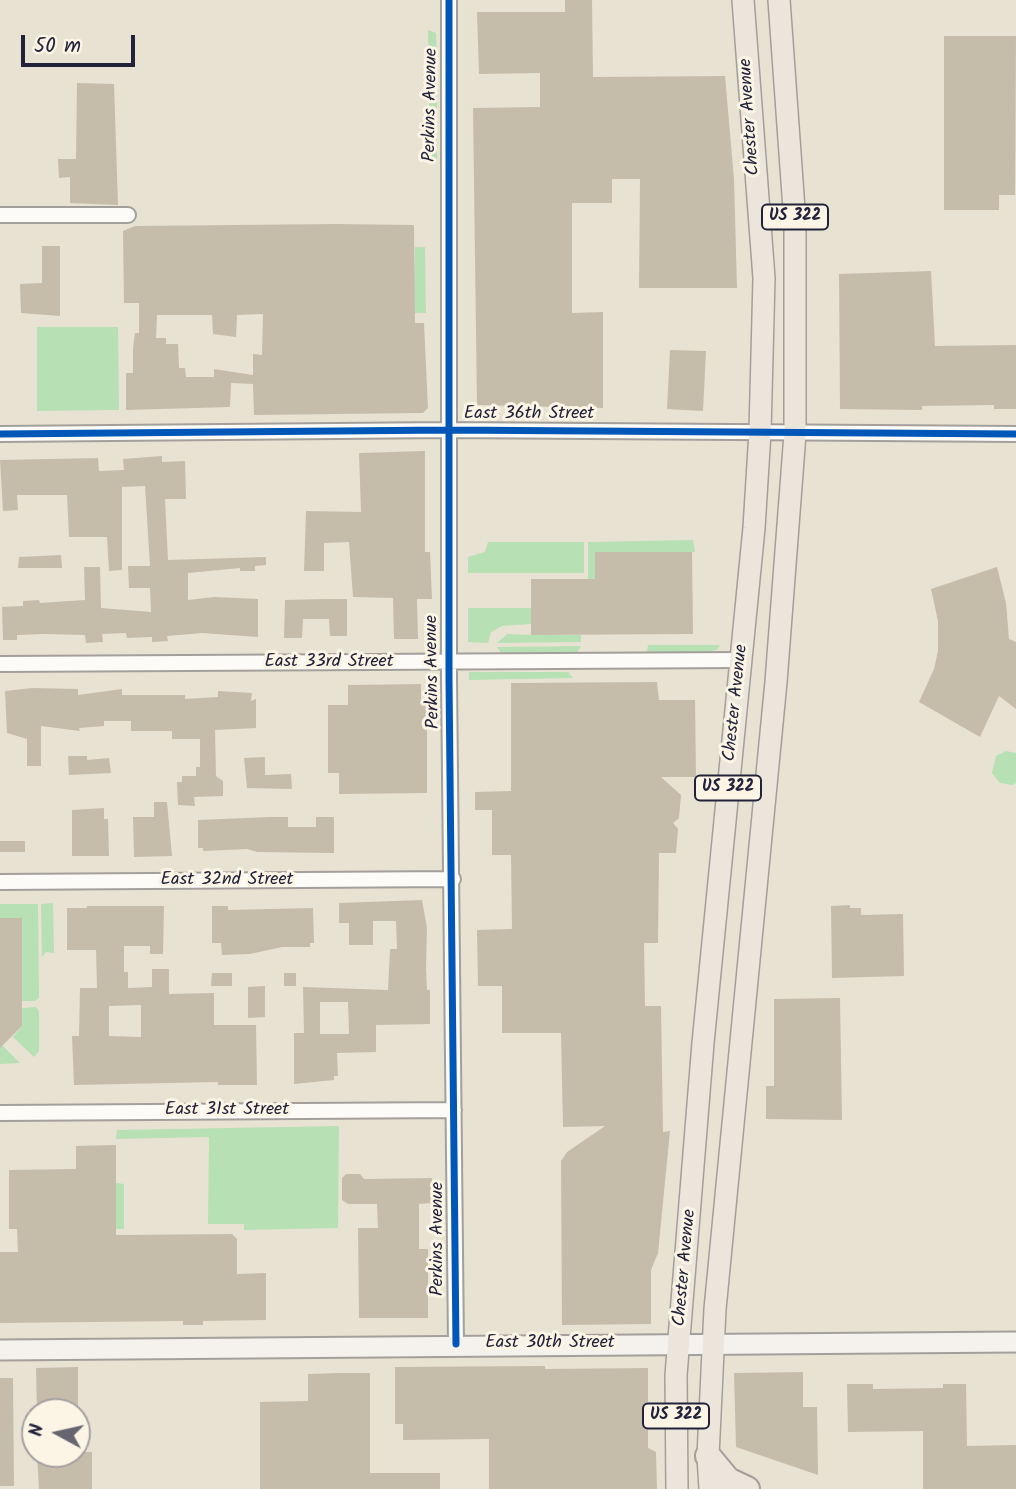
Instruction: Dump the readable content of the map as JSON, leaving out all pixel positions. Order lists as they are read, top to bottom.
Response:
{
  "streets": {
    "main road": ["Chester Avenue", "US 322", "East 30th Street"],
    "street": [
      "Perkins Avenue",
      "East 36th Street",
      "East 33rd Street",
      "East 32nd Street",
      "East 31st Street"
    ]
  },
  "crossings": [
    ["Perkins Avenue", "East 36th Street"],
    ["Perkins Avenue", "East 33rd Street"],
    ["Perkins Avenue", "East 32nd Street"],
    ["Perkins Avenue", "East 31st Street"],
    ["Perkins Avenue", "East 30th Street"],
    ["Chester Avenue", "East 36th Street"],
    ["Chester Avenue", "East 33rd Street"],
    ["Chester Avenue", "East 30th Street"]
  ],
  "scale_bar": "50 m",
  "north": "left"
}
